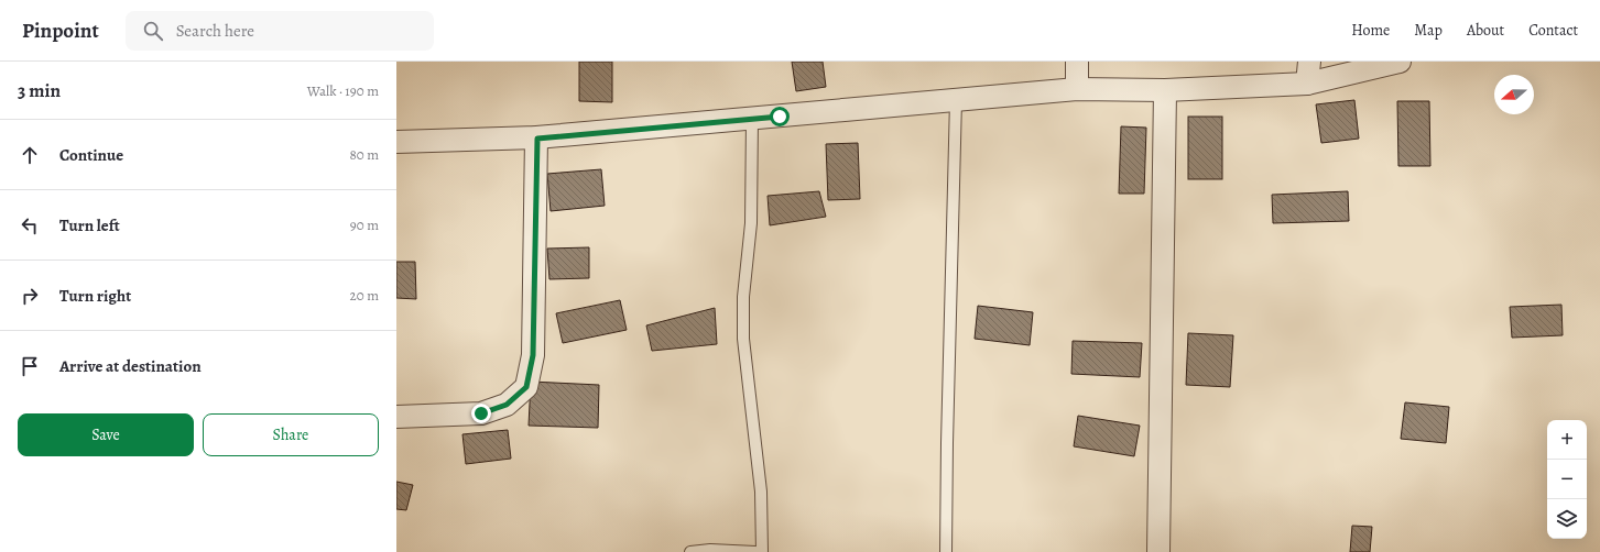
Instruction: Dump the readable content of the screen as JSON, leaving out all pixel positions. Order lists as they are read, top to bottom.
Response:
{
  "north": "left",
  "page": {
    "header": "Pinpoint",
    "search": "Search here",
    "nav": [
      "Home",
      "Map",
      "About",
      "Contact"
    ],
    "heading": ["3 min", "Walk · 190 m"],
    "list": [
      ["Continue", "80 m"],
      ["Turn left", "90 m"],
      ["Turn right", "20 m"],
      "Arrive at destination"
    ],
    "buttons": ["Save", "Share"],
    "map_buttons": ["+", "−"]
  }
}
